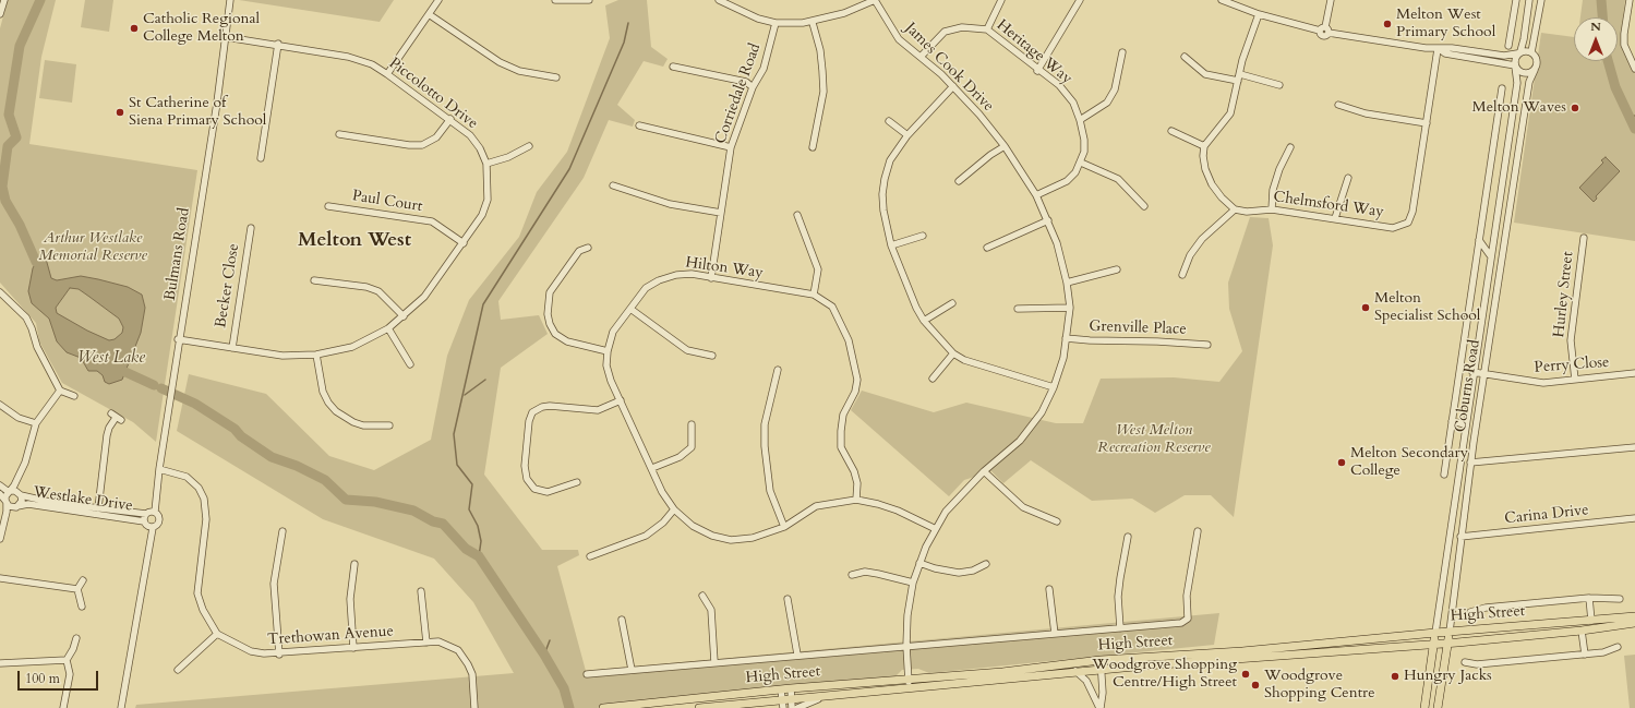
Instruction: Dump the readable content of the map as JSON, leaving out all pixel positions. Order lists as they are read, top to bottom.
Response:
{
  "streets": {
    "main road": ["Coburns Road", "High Street"],
    "street": [
      "Heritage Way",
      "James Cook Drive",
      "Piccolotto Drive",
      "Corriedale Road",
      "Paul Court",
      "Chelmsford Way",
      "Bulmans Road",
      "Hilton Way",
      "Becker Close",
      "Hurley Street",
      "Grenville Place",
      "Perry Close",
      "Westlake Drive",
      "Carina Drive",
      "Trethowan Avenue"
    ]
  },
  "crossings": [
    ["Heritage Way", "James Cook Drive"],
    ["James Cook Drive", "Hilton Way"],
    ["James Cook Drive", "Grenville Place"],
    ["James Cook Drive", "High Street"],
    ["Piccolotto Drive", "Paul Court"],
    ["Piccolotto Drive", "Bulmans Road"],
    ["Piccolotto Drive", "Becker Close"],
    ["Corriedale Road", "Hilton Way"],
    ["Bulmans Road", "Westlake Drive"],
    ["Hurley Street", "Perry Close"],
    ["Perry Close", "Coburns Road"],
    ["Coburns Road", "Carina Drive"],
    ["Coburns Road", "High Street"]
  ],
  "districts": ["Melton West"],
  "water": ["West Lake"],
  "parks": ["Arthur Westlake Memorial Reserve", "West Melton Recreation Reserve"],
  "places": [
    "Melton West Primary School",
    "Catholic Regional College Melton",
    "Melton Waves",
    "St Catherine of Siena Primary School",
    "Melton Specialist School",
    "Melton Secondary College",
    "Woodgrove Shopping Centre/High Street",
    "Hungry Jacks",
    "Woodgrove Shopping Centre"
  ],
  "scale_bar": "100 m",
  "north": "top"
}
